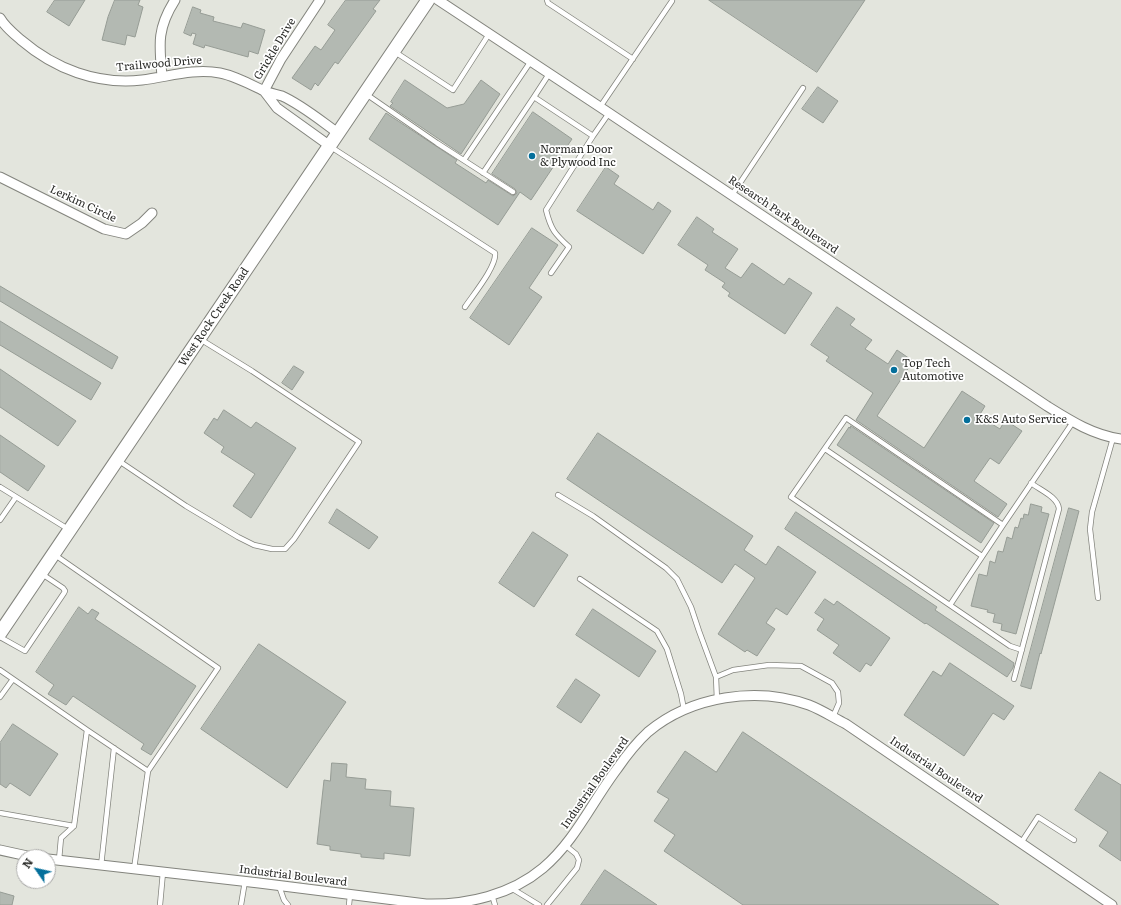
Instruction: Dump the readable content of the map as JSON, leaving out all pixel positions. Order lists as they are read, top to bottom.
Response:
{
  "streets": {
    "main road": ["West Rock Creek Road"],
    "street": [
      "Grickle Drive",
      "Trailwood Drive",
      "Lerkim Circle",
      "Research Park Boulevard",
      "Industrial Boulevard"
    ]
  },
  "crossings": [
    ["Grickle Drive", "Trailwood Drive"],
    ["Trailwood Drive", "West Rock Creek Road"]
  ],
  "places": ["Norman Door & Plywood Inc", "Top Tech Automotive", "K&S Auto Service"],
  "north": "top left"
}
